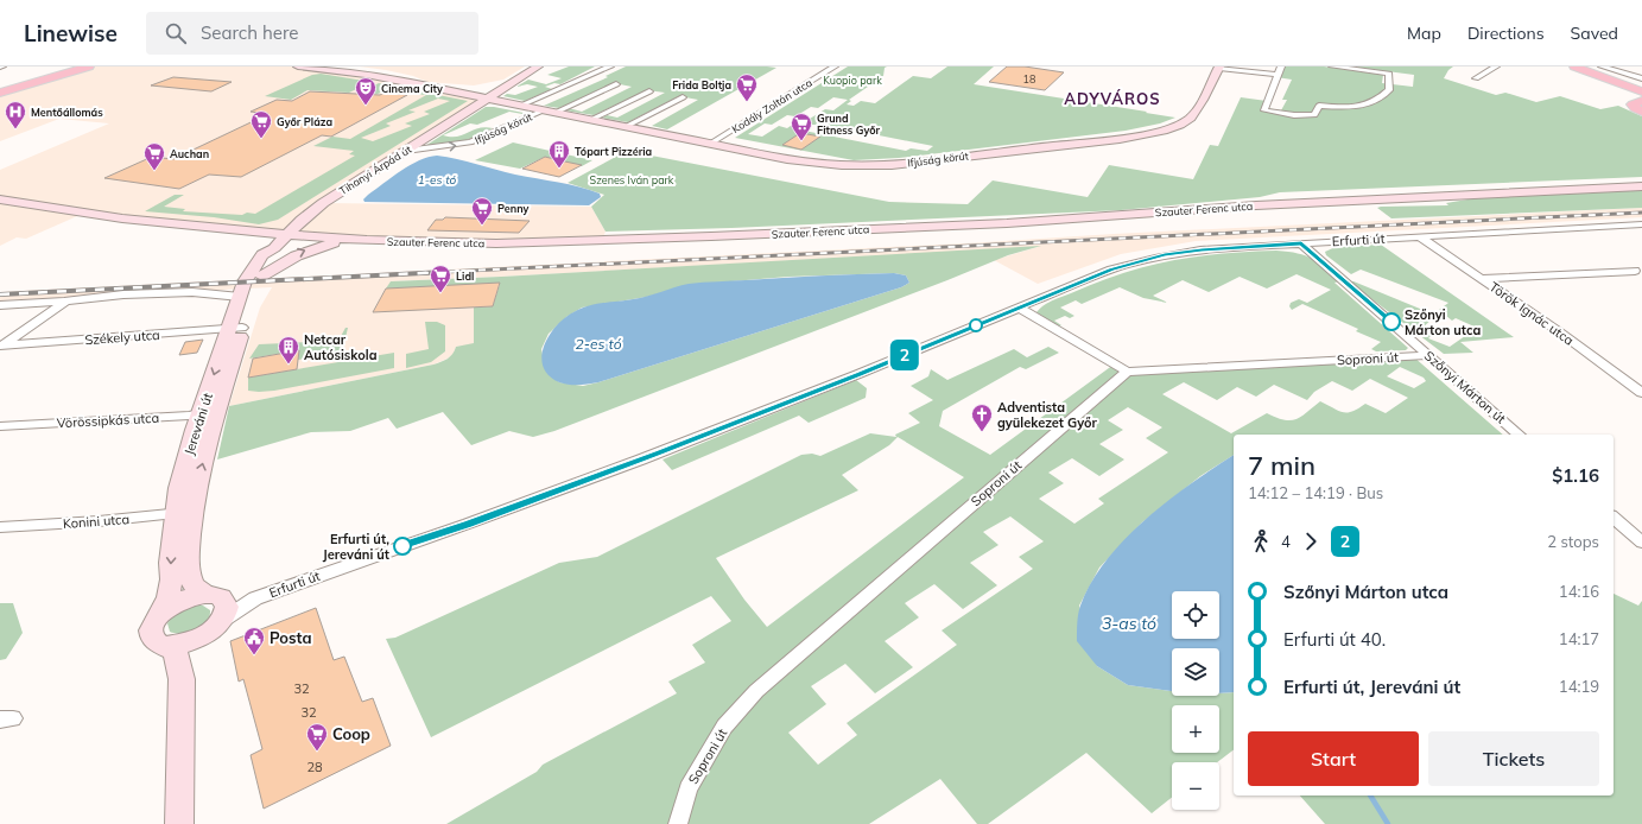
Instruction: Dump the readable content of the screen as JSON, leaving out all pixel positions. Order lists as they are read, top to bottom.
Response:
{
  "streets": {
    "street": [
      "Kodály Zoltán utca",
      "Ifjúság körút",
      "Tihanyi Árpád út",
      "Szauter Ferenc utca",
      "Erfurti út",
      "Török Ignác utca",
      "Székely utca",
      "Soproni út",
      "Szőnyi Márton út",
      "Vörössipkás utca",
      "Jereváni út",
      "Konini utca"
    ]
  },
  "crossings": [
    ["Kodály Zoltán utca", "Ifjúság körút"],
    ["Ifjúság körút", "Tihanyi Árpád út"],
    ["Tihanyi Árpád út", "Szauter Ferenc utca"],
    ["Tihanyi Árpád út", "Jereváni út"],
    ["Erfurti út", "Török Ignác utca"],
    ["Erfurti út", "Szőnyi Márton út"],
    ["Erfurti út", "Jereváni út"],
    ["Székely utca", "Jereváni út"],
    ["Soproni út", "Szőnyi Márton út"],
    ["Vörössipkás utca", "Jereváni út"],
    ["Jereváni út", "Konini utca"]
  ],
  "districts": ["ADYVÁROS"],
  "water": ["1-es tó", "2-es tó", "3-as tó"],
  "parks": ["Kuopio park", "Szenes Iván park"],
  "places": {
    "supermarket": [
      "Frida Boltja",
      "Győr Pláza",
      "Grund Fitness Győr",
      "Auchan",
      "Penny",
      "Lidl",
      "Coop"
    ],
    "theatre": ["Cinema City"],
    "hospital": ["Mentőállomás"],
    "building": ["Tópart Pizzéria", "Netcar Autósiskola"],
    "other": ["Szőnyi Márton utca", "Erfurti út, Jereváni út"],
    "church": ["Adventista gyülekezet Győr"],
    "public building": ["Posta"]
  },
  "lines": ["bus line 2"],
  "house_numbers": [
    "18",
    "32",
    "32",
    "28"
  ],
  "page": {
    "header": "Linewise",
    "search": "Search here",
    "nav": ["Map", "Directions", "Saved"],
    "on_map": "2",
    "heading": ["7 min", "14:12 – 14:19 · Bus", "$1.16"],
    "legs": ["4", "2", "2 stops"],
    "list": [
      {
        "name": "Szőnyi Márton utca",
        "value": "14:16"
      },
      {
        "name": "Erfurti út 40.",
        "value": "14:17"
      },
      {
        "name": "Erfurti út, Jereváni út",
        "value": "14:19"
      }
    ],
    "map_buttons": ["+", "−"],
    "buttons": ["Start", "Tickets"]
  }
}
